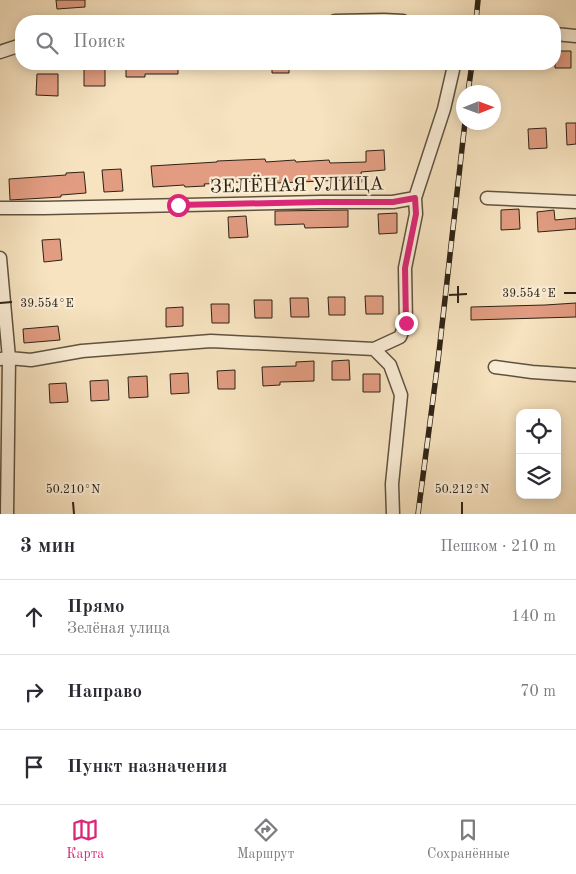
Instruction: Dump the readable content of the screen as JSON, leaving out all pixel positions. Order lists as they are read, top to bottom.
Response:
{
  "streets": {
    "street": ["ЗЕЛЁНАЯ УЛИЦА"]
  },
  "north": "right",
  "page": {
    "search": "Поиск",
    "heading": ["3 мин", "Пешком · 210 m"],
    "list": [
      ["Прямо", "Зелёная улица", "140 m"],
      ["Направо", "70 m"],
      "Пункт назначения"
    ],
    "nav": ["Карта", "Маршрут", "Сохранённые"]
  },
  "coordinates": ["39.554°E", "50.210°N", "50.212°N"]
}
